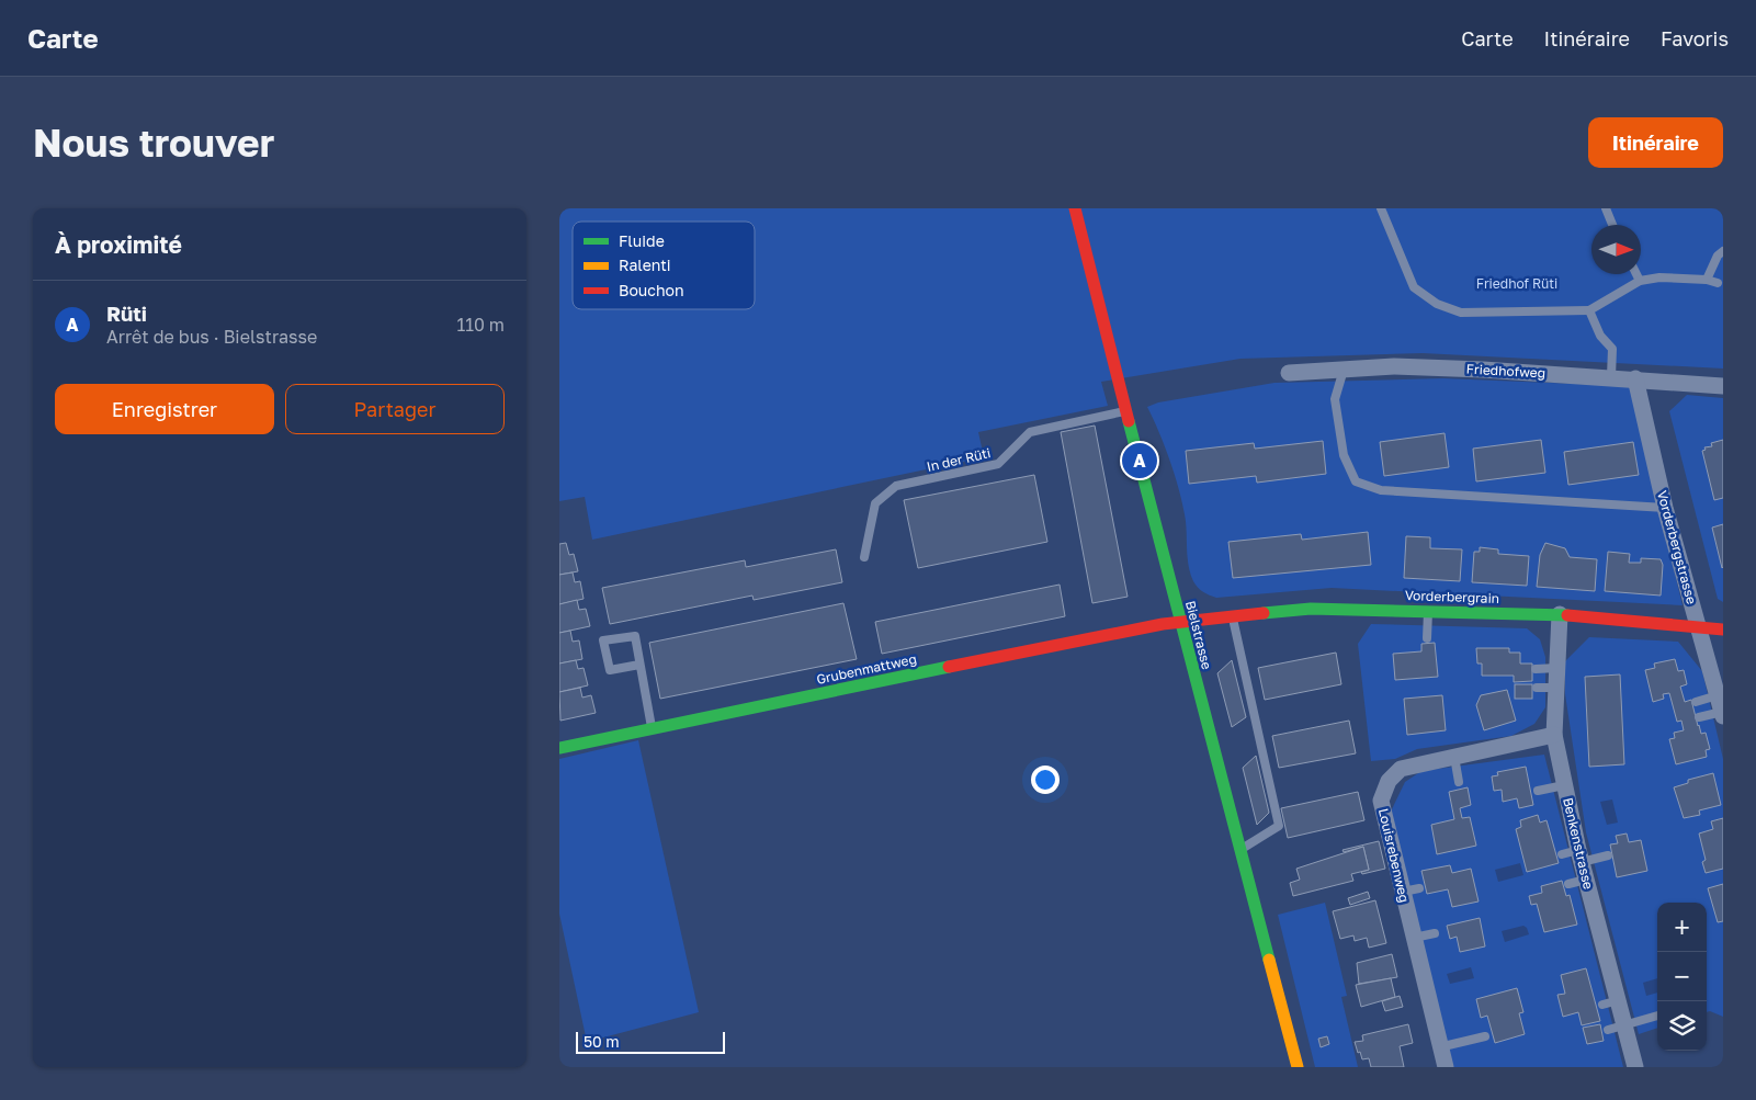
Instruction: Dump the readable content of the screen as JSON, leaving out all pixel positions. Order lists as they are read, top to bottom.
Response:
{
  "streets": {
    "street": [
      "Friedhofweg",
      "Vorderbergstrasse",
      "Vorderbergrain",
      "Bielstrasse",
      "Grubenmattweg",
      "Benkenstrasse",
      "Louisrebenweg"
    ],
    "lane": ["In der Rüti"]
  },
  "crossings": [
    ["Friedhofweg", "Vorderbergstrasse"],
    ["In der Rüti", "Bielstrasse"],
    ["Vorderbergstrasse", "Vorderbergrain"],
    ["Vorderbergrain", "Bielstrasse"],
    ["Vorderbergrain", "Grubenmattweg"],
    ["Vorderbergrain", "Benkenstrasse"],
    ["Bielstrasse", "Grubenmattweg"],
    ["Benkenstrasse", "Louisrebenweg"]
  ],
  "parks": ["Friedhof Rüti"],
  "legend": ["Fluide", "Ralenti", "Bouchon"],
  "scale_bar": "50 m",
  "north": "right",
  "page": {
    "header": "Carte",
    "nav": ["Carte", "Itinéraire", "Favoris"],
    "buttons": [
      "Itinéraire",
      ["Enregistrer", "Partager"]
    ],
    "title": "Nous trouver",
    "heading": "À proximité",
    "list": [
      {
        "mark": "A",
        "name": "Rüti",
        "note": "Arrêt de bus · Bielstrasse",
        "value": "110 m"
      }
    ],
    "pins": "A",
    "map_buttons": ["+", "−"],
    "scale": "50 m"
  }
}
